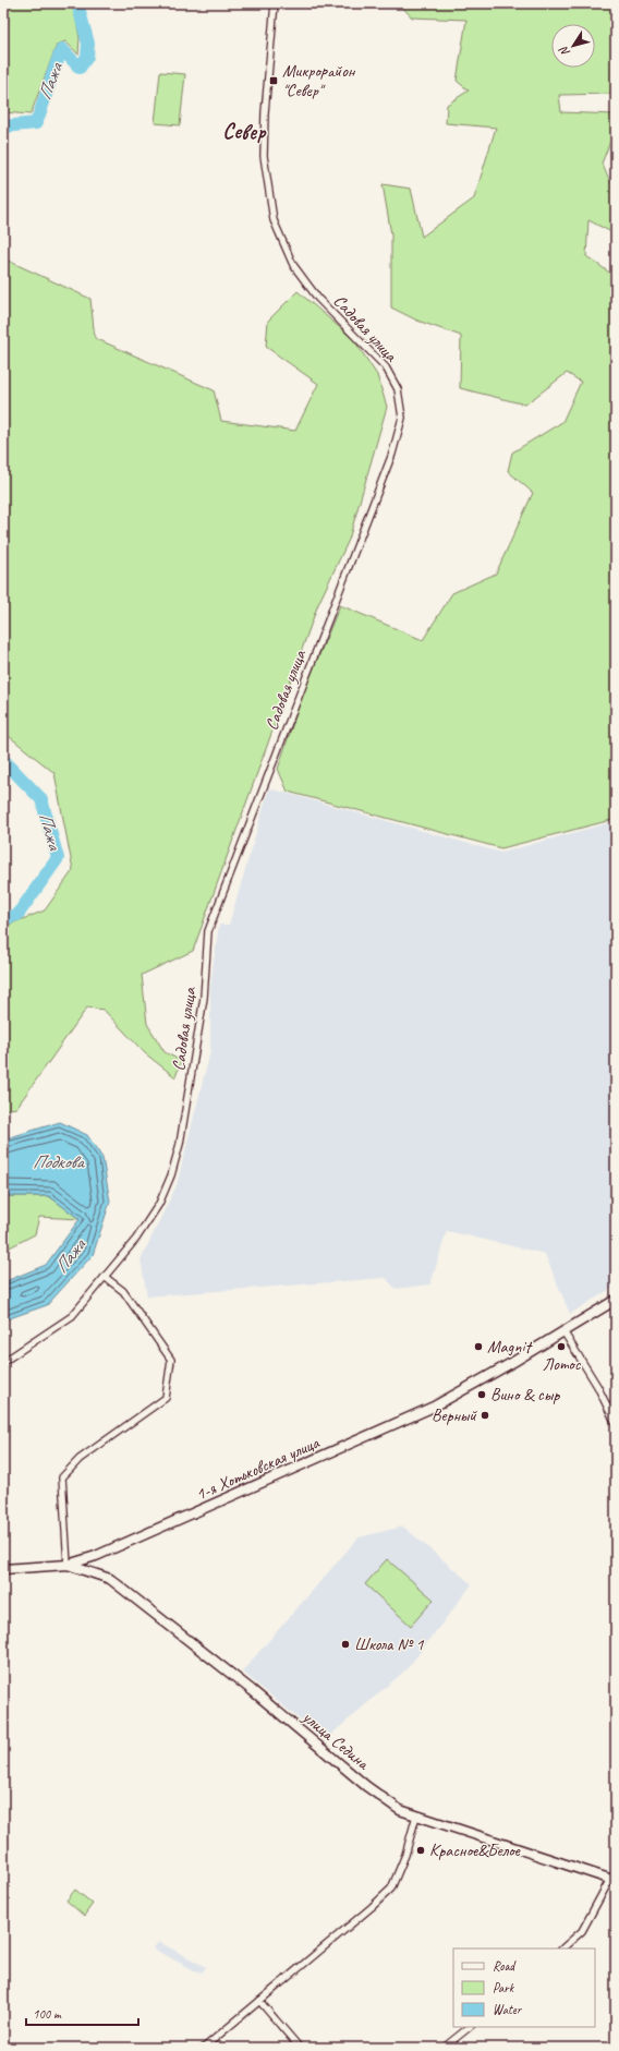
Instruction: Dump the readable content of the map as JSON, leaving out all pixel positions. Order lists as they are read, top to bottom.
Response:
{
  "streets": {
    "main road": ["1-я Хотьковская улица", "улица Седина"],
    "street": ["Садовая улица"]
  },
  "crossings": [
    ["1-я Хотьковская улица", "улица Седина"]
  ],
  "districts": ["Север"],
  "water": ["Пажа", "Подкова"],
  "places": {
    "transit": ["Микрорайон \"Север\""],
    "other": [
      "Magnit",
      "Лотос",
      "Вино & сыр",
      "Верный",
      "Школа № 1",
      "Красное&Белое"
    ]
  },
  "legend": ["Road", "Park", "Water"],
  "scale_bar": "100 m",
  "north": "bottom left"
}
